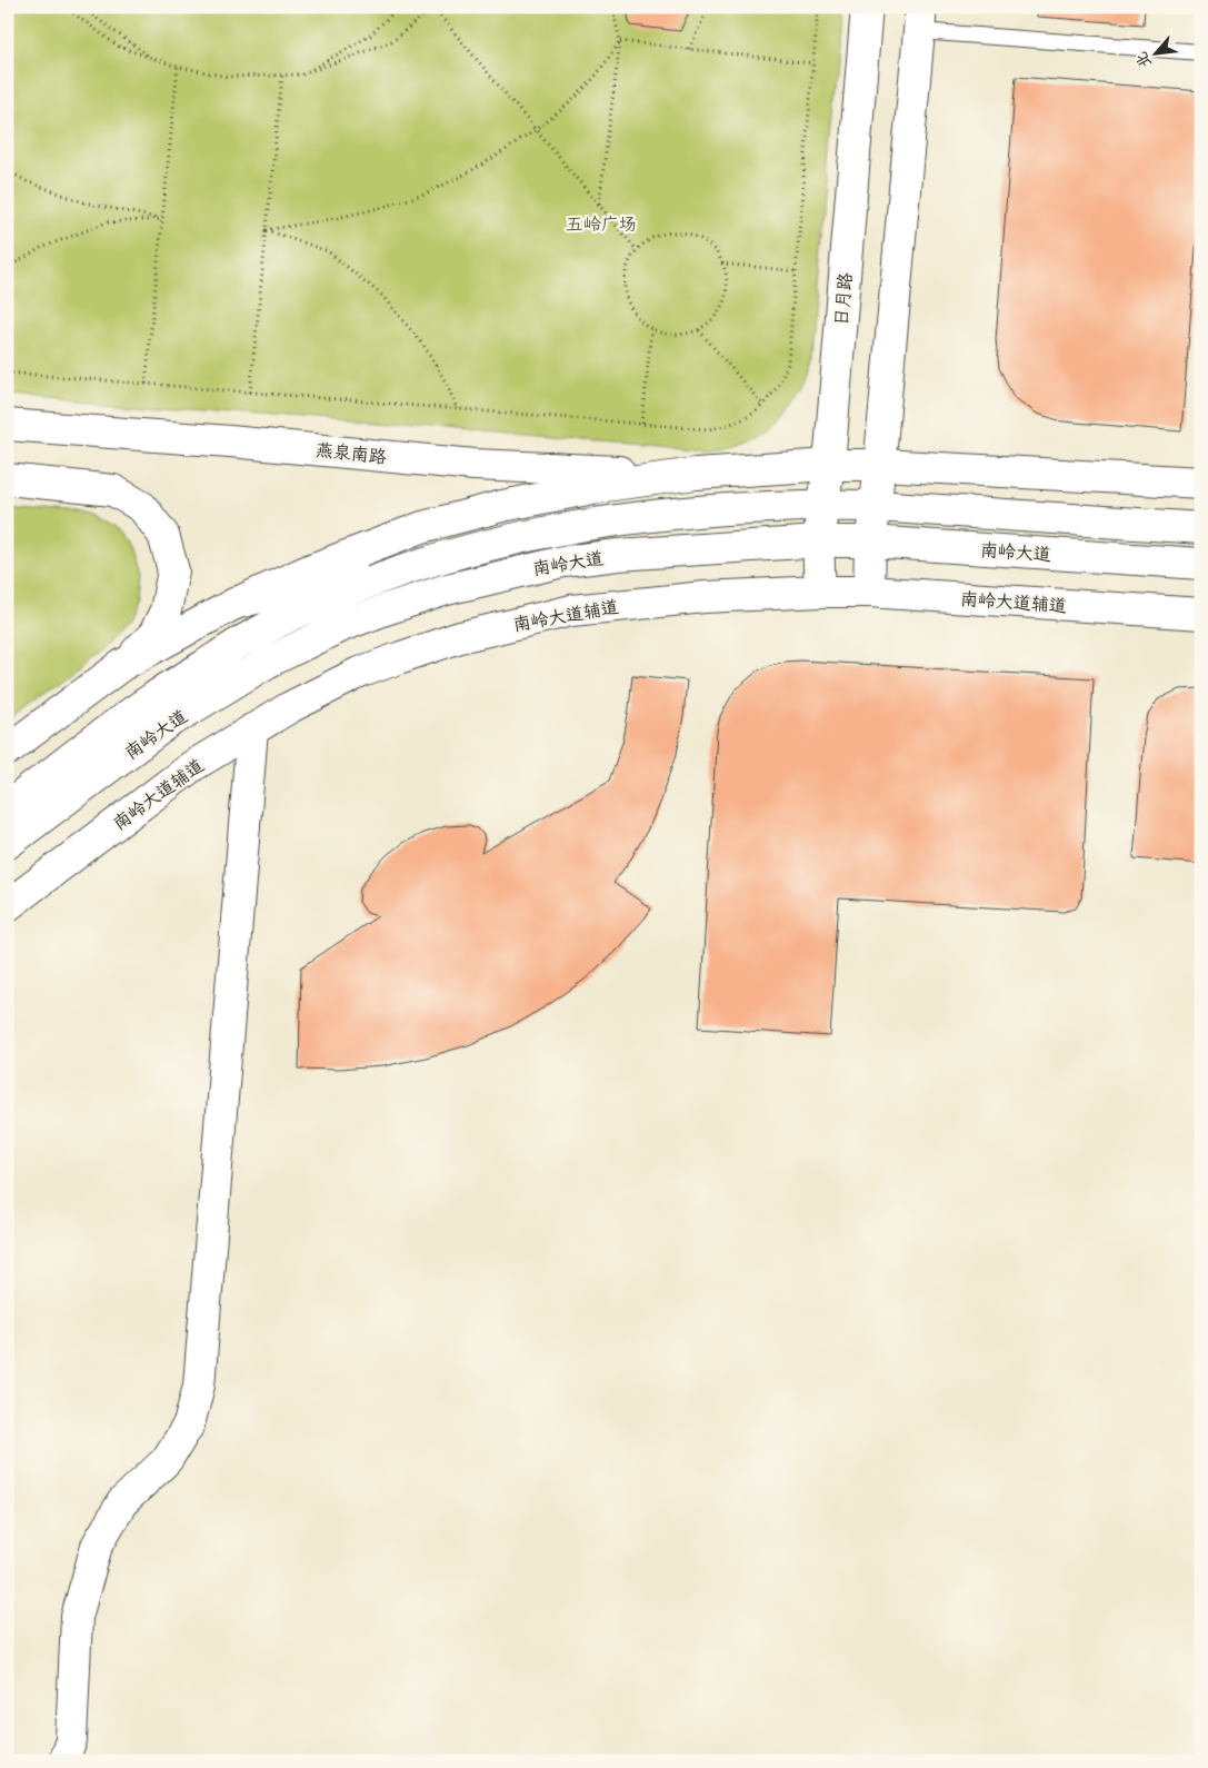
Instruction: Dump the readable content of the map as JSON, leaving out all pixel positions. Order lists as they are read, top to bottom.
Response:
{
  "streets": {
    "main road": [
      "日月路",
      "燕泉南路",
      "南岭大道",
      "南岭大道辅道"
    ]
  },
  "crossings": [
    ["日月路", "南岭大道"],
    ["日月路", "南岭大道辅道"]
  ],
  "parks": ["五岭广场"],
  "north": "bottom left"
}
